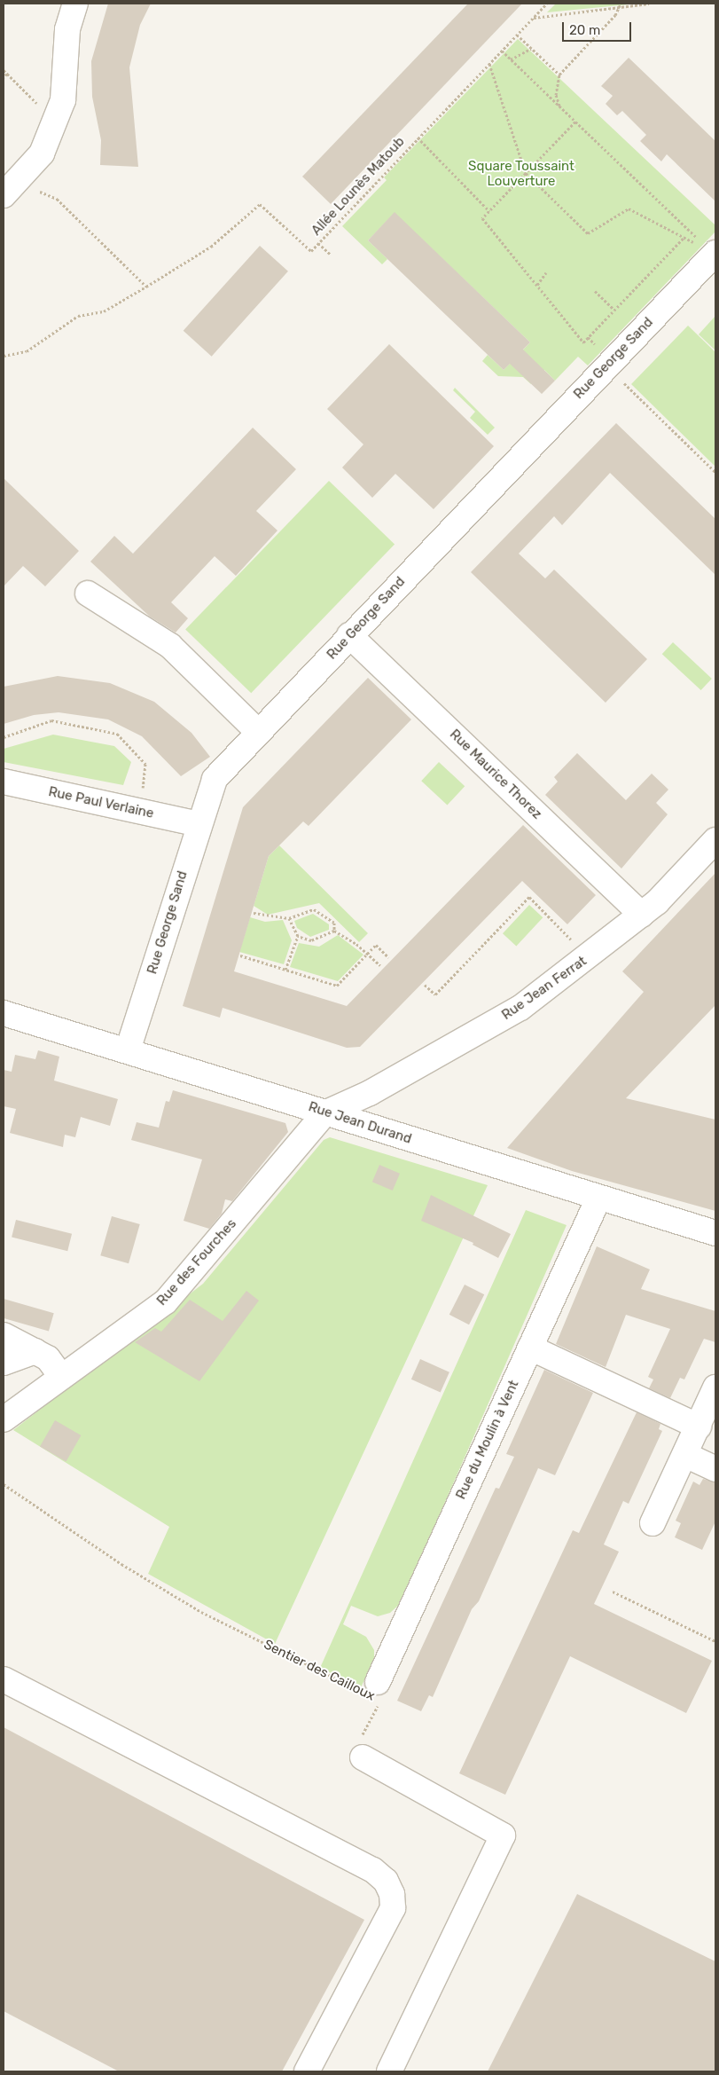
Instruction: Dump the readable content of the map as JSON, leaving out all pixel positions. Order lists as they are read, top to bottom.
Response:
{
  "streets": {
    "street": [
      "Rue George Sand",
      "Rue Maurice Thorez",
      "Rue Paul Verlaine",
      "Rue Jean Ferrat",
      "Rue Jean Durand",
      "Rue des Fourches",
      "Rue du Moulin à Vent"
    ],
    "path": ["Allée Lounès Matoub", "Sentier des Cailloux"]
  },
  "crossings": [
    ["Rue George Sand", "Rue Maurice Thorez"],
    ["Rue George Sand", "Rue Paul Verlaine"],
    ["Rue George Sand", "Rue Jean Durand"],
    ["Rue Maurice Thorez", "Rue Jean Ferrat"],
    ["Rue Jean Ferrat", "Rue Jean Durand"],
    ["Rue Jean Ferrat", "Rue des Fourches"],
    ["Rue Jean Durand", "Rue des Fourches"],
    ["Rue Jean Durand", "Rue du Moulin à Vent"],
    ["Rue du Moulin à Vent", "Sentier des Cailloux"]
  ],
  "parks": ["Square Toussaint Louverture"],
  "scale_bar": "20 m"
}
